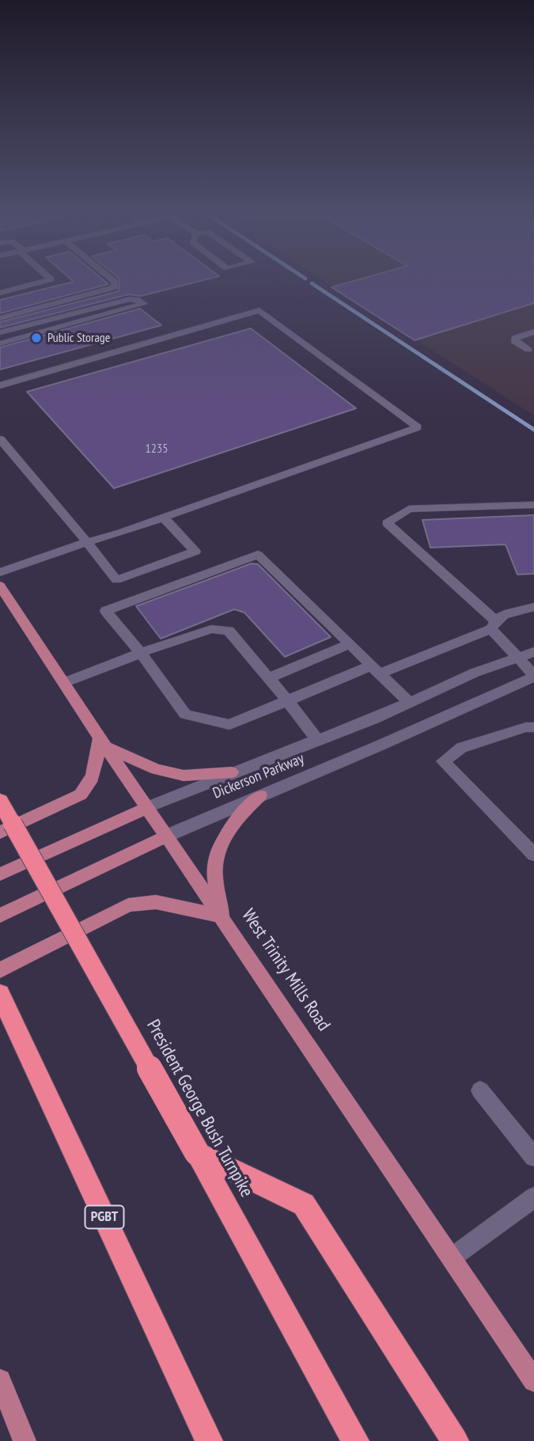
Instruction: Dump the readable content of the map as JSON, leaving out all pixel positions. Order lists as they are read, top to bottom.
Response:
{
  "streets": {
    "highway": ["President George Bush Turnpike", "PGBT"],
    "main road": ["Dickerson Parkway", "West Trinity Mills Road"]
  },
  "crossings": [
    ["Dickerson Parkway", "West Trinity Mills Road"]
  ],
  "places": ["Public Storage"],
  "house_numbers": ["1235"]
}
